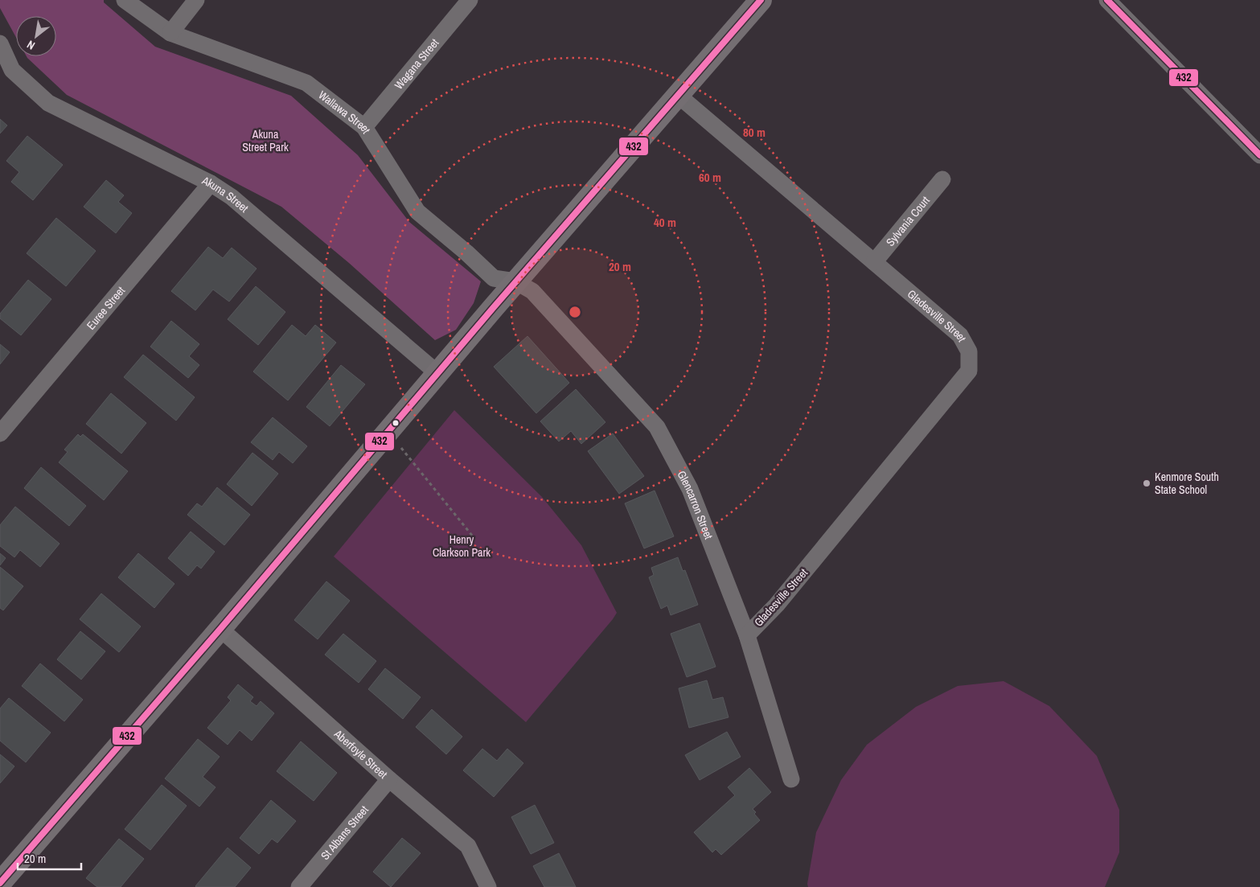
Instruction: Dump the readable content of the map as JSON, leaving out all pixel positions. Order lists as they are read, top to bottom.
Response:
{
  "streets": {
    "street": [
      "Wagana Street",
      "Wallawa Street",
      "Akuna Street",
      "Sylvania Court",
      "Euree Street",
      "Gladesville Street",
      "Glencarron Street",
      "Aberfoyle Street",
      "St Albans Street"
    ]
  },
  "crossings": [
    ["Wagana Street", "Wallawa Street"],
    ["Wallawa Street", "Glencarron Street"],
    ["Akuna Street", "Euree Street"],
    ["Sylvania Court", "Gladesville Street"],
    ["Gladesville Street", "Glencarron Street"],
    ["Aberfoyle Street", "St Albans Street"]
  ],
  "parks": ["Akuna Street Park", "Henry Clarkson Park"],
  "places": ["Kenmore South State School"],
  "lines": ["transit line 432"],
  "scale_bar": "20 m",
  "north": "bottom left",
  "rings": [
    "80 m",
    "60 m",
    "40 m",
    "20 m"
  ]
}
